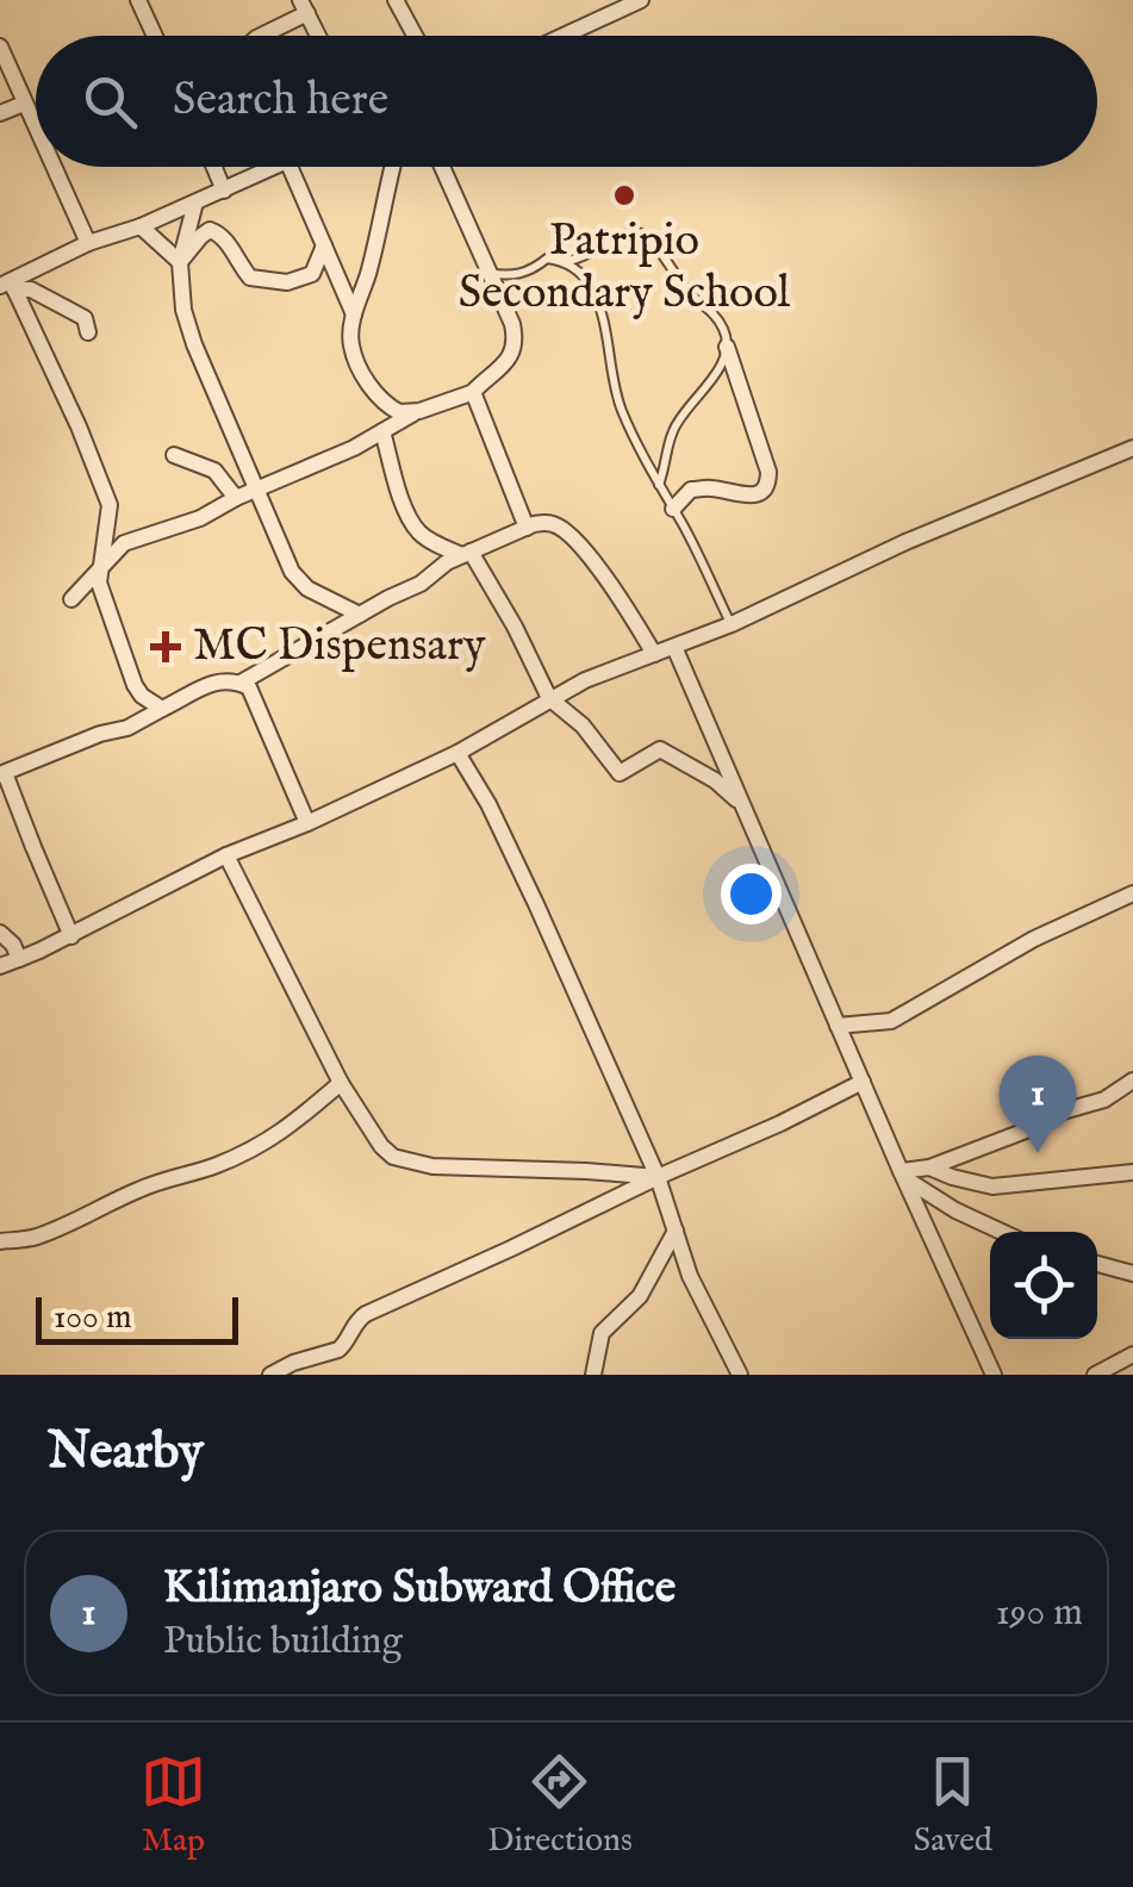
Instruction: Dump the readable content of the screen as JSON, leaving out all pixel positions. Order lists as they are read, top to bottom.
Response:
{
  "places": {
    "other": ["Patripio Secondary School"],
    "health": ["MC Dispensary"]
  },
  "scale_bar": "100 m",
  "page": {
    "search": "Search here",
    "pins": "1",
    "scale": "100 m",
    "heading": "Nearby",
    "list": [
      {
        "mark": "1",
        "name": "Kilimanjaro Subward Office",
        "note": "Public building",
        "value": "190 m"
      }
    ],
    "nav": ["Map", "Directions", "Saved"]
  }
}
